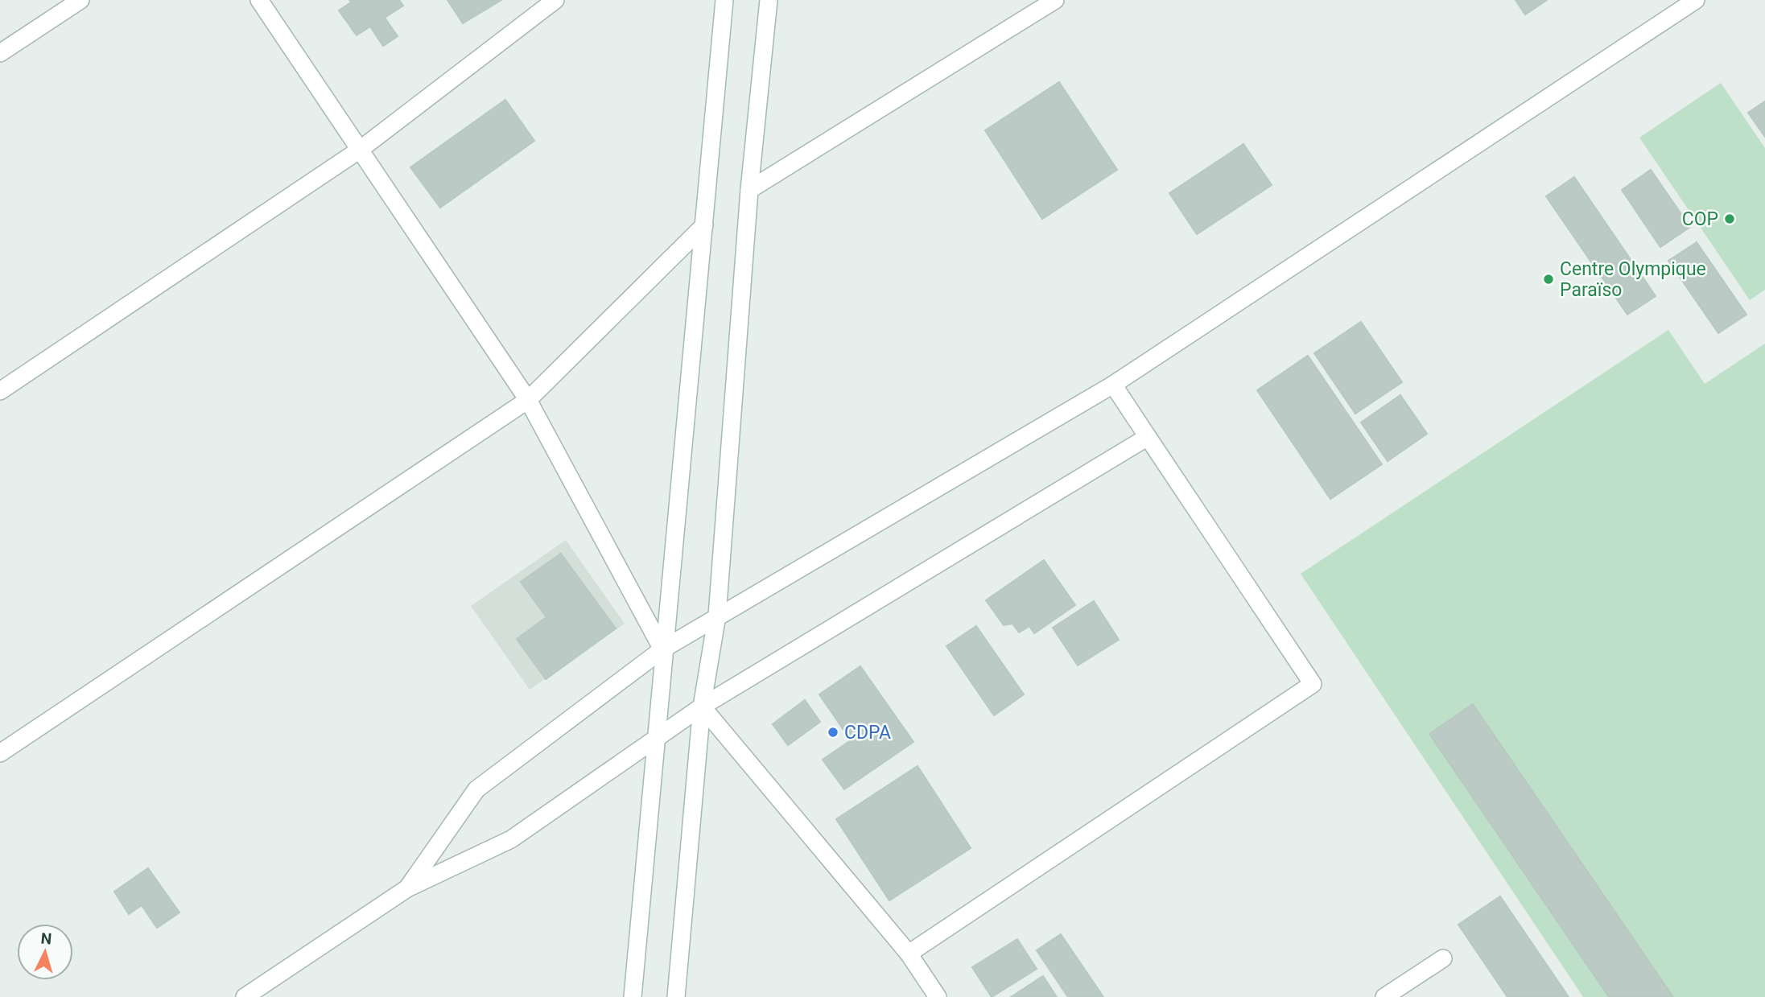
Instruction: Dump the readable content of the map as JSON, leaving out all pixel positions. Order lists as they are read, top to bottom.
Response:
{
  "places": ["COP", "Centre Olympique Paraïso", "CDPA"],
  "north": "top"
}
